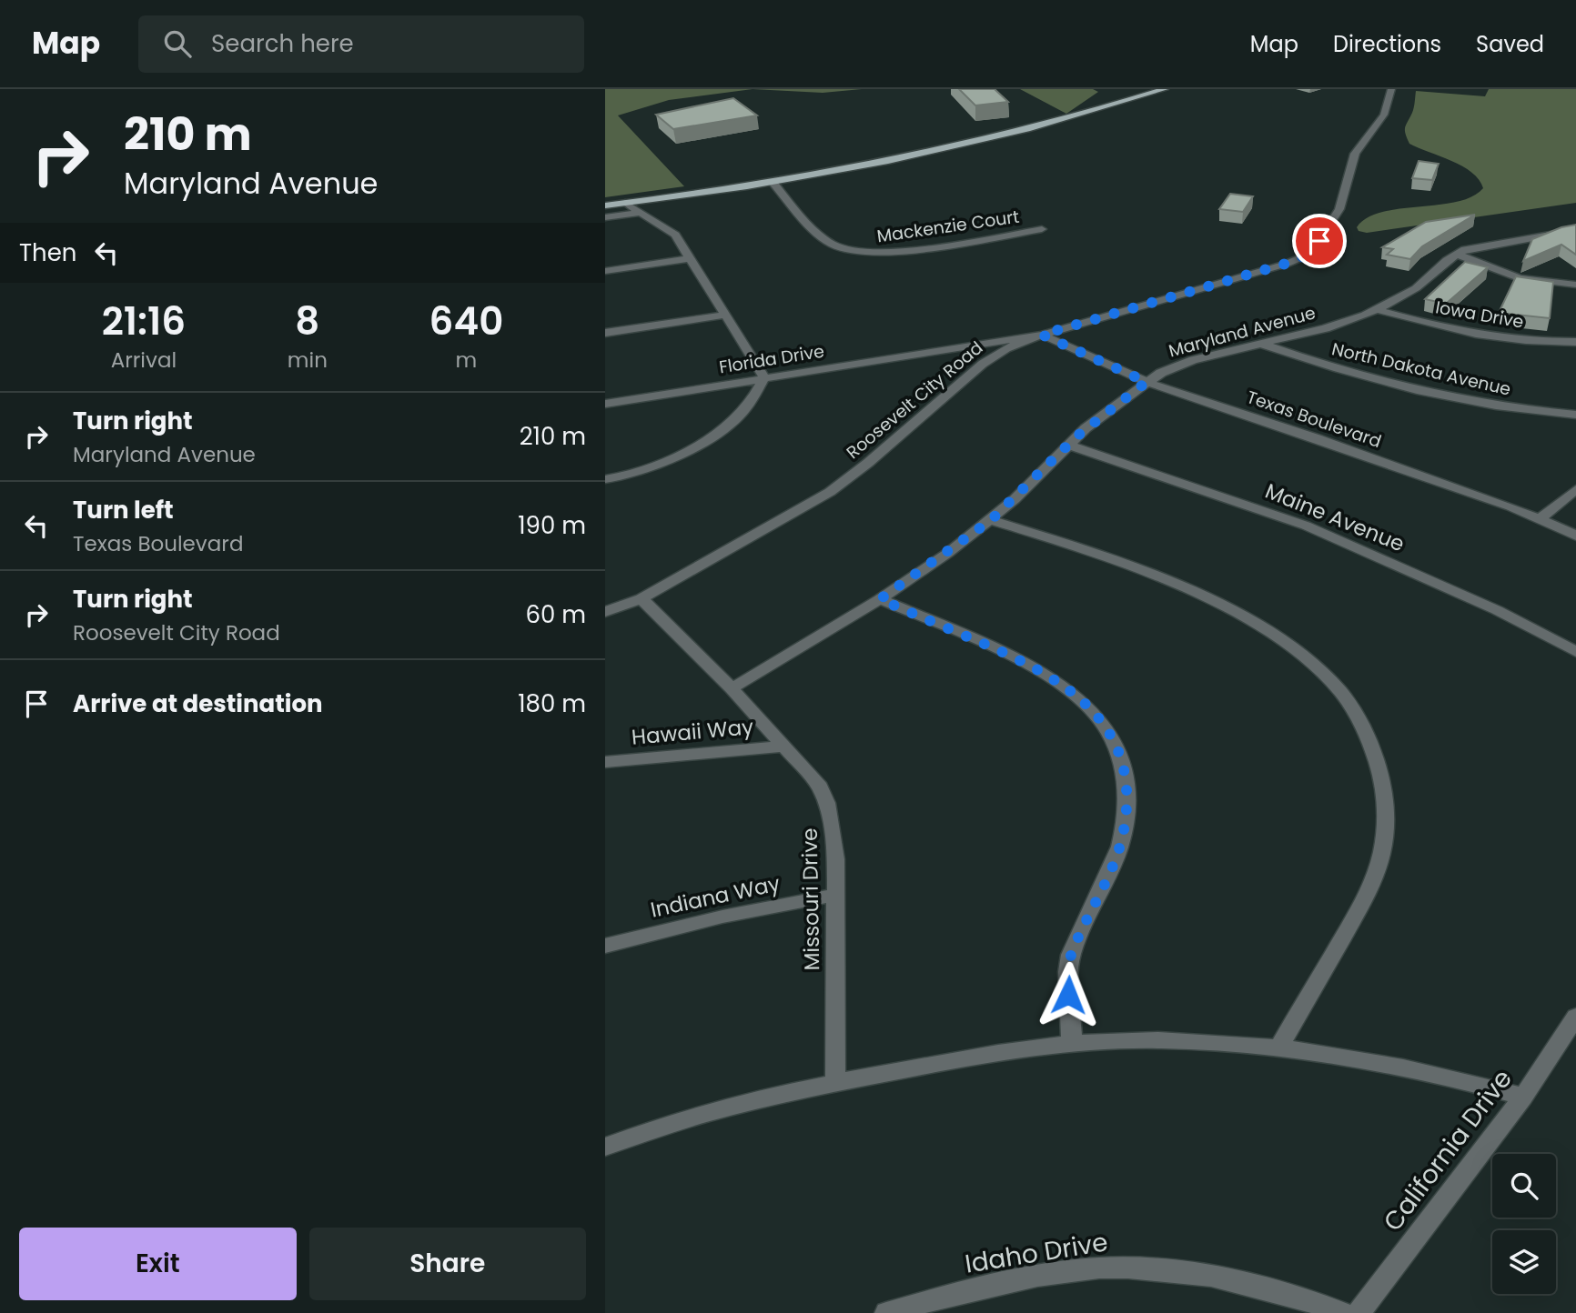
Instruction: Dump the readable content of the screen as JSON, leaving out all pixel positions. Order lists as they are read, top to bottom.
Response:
{
  "streets": {
    "street": [
      "Mackenzie Court",
      "Iowa Drive",
      "Maryland Avenue",
      "Florida Drive",
      "North Dakota Avenue",
      "Roosevelt City Road",
      "Texas Boulevard",
      "Maine Avenue",
      "Hawaii Way",
      "Indiana Way",
      "Missouri Drive",
      "California Drive",
      "Idaho Drive"
    ]
  },
  "crossings": [
    ["Iowa Drive", "Maryland Avenue"],
    ["Maryland Avenue", "North Dakota Avenue"],
    ["Maryland Avenue", "Texas Boulevard"],
    ["Maryland Avenue", "Maine Avenue"],
    ["Maryland Avenue", "Missouri Drive"],
    ["Florida Drive", "Roosevelt City Road"],
    ["Florida Drive", "Texas Boulevard"],
    ["Roosevelt City Road", "Texas Boulevard"],
    ["Roosevelt City Road", "Missouri Drive"],
    ["Hawaii Way", "Missouri Drive"],
    ["Indiana Way", "Missouri Drive"]
  ],
  "page": {
    "header": "Map",
    "search": "Search here",
    "nav": ["Map", "Directions", "Saved"],
    "turn": ["210 m", "Maryland Avenue"],
    "then": "Then",
    "eta": [
      "21:16",
      "Arrival",
      "8",
      "min",
      "640",
      "m"
    ],
    "list": [
      {
        "name": "Turn right",
        "note": "Maryland Avenue",
        "value": "210 m"
      },
      {
        "name": "Turn left",
        "note": "Texas Boulevard",
        "value": "190 m"
      },
      {
        "name": "Turn right",
        "note": "Roosevelt City Road",
        "value": "60 m"
      },
      {
        "name": "Arrive at destination",
        "value": "180 m"
      }
    ],
    "buttons": ["Exit", "Share"]
  }
}
